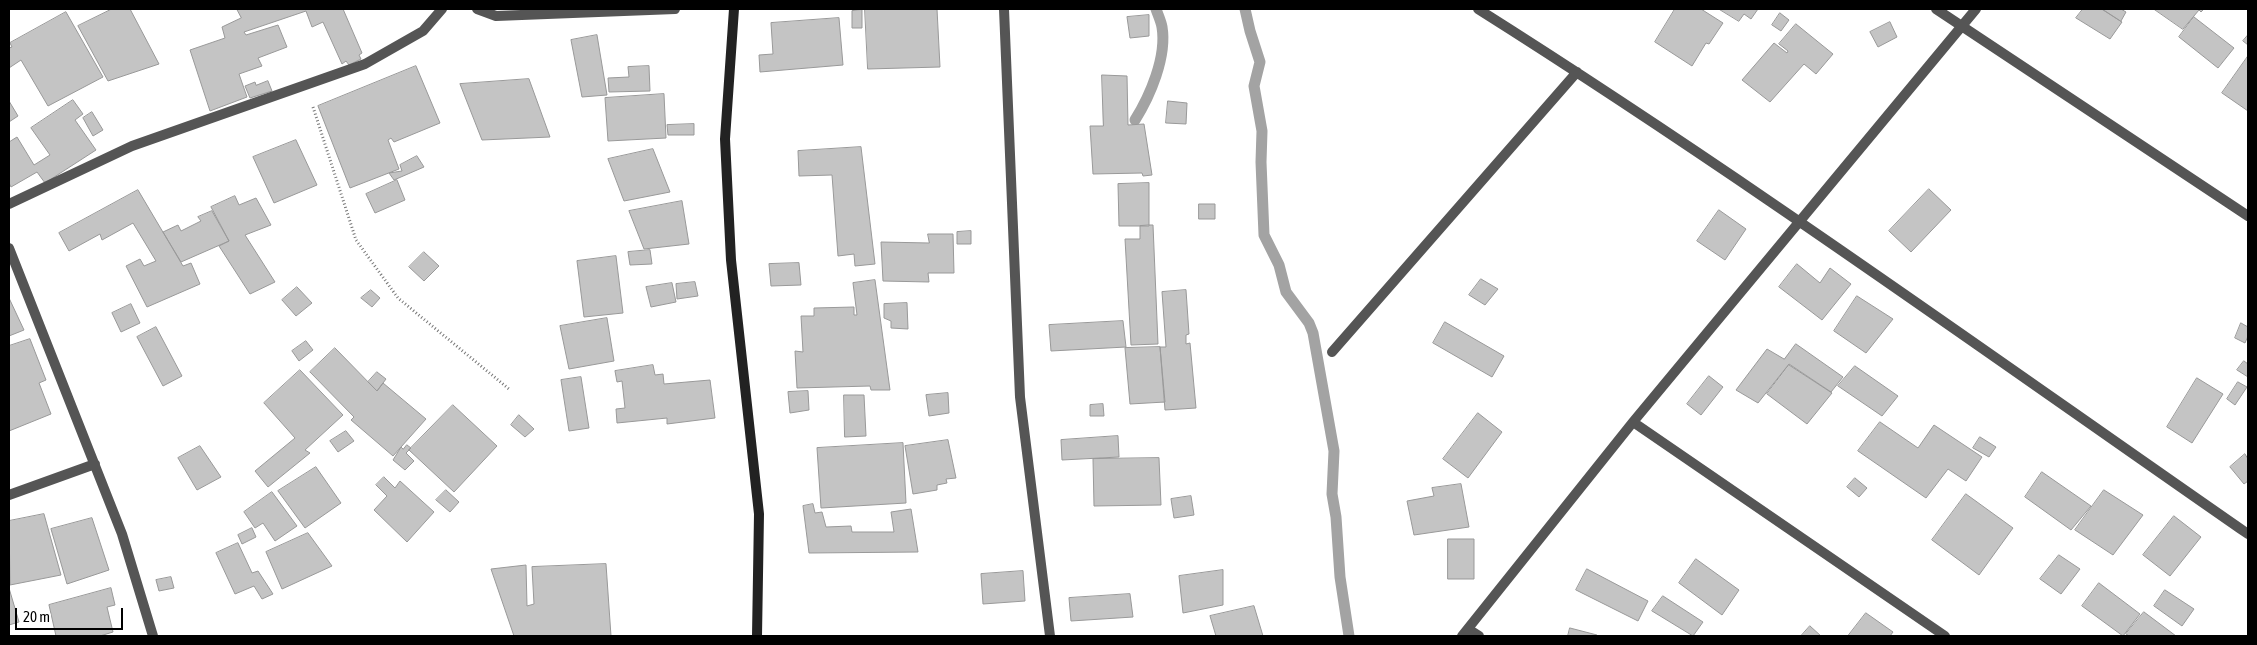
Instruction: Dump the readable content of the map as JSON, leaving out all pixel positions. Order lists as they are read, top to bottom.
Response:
{
  "scale_bar": "20 m"
}
